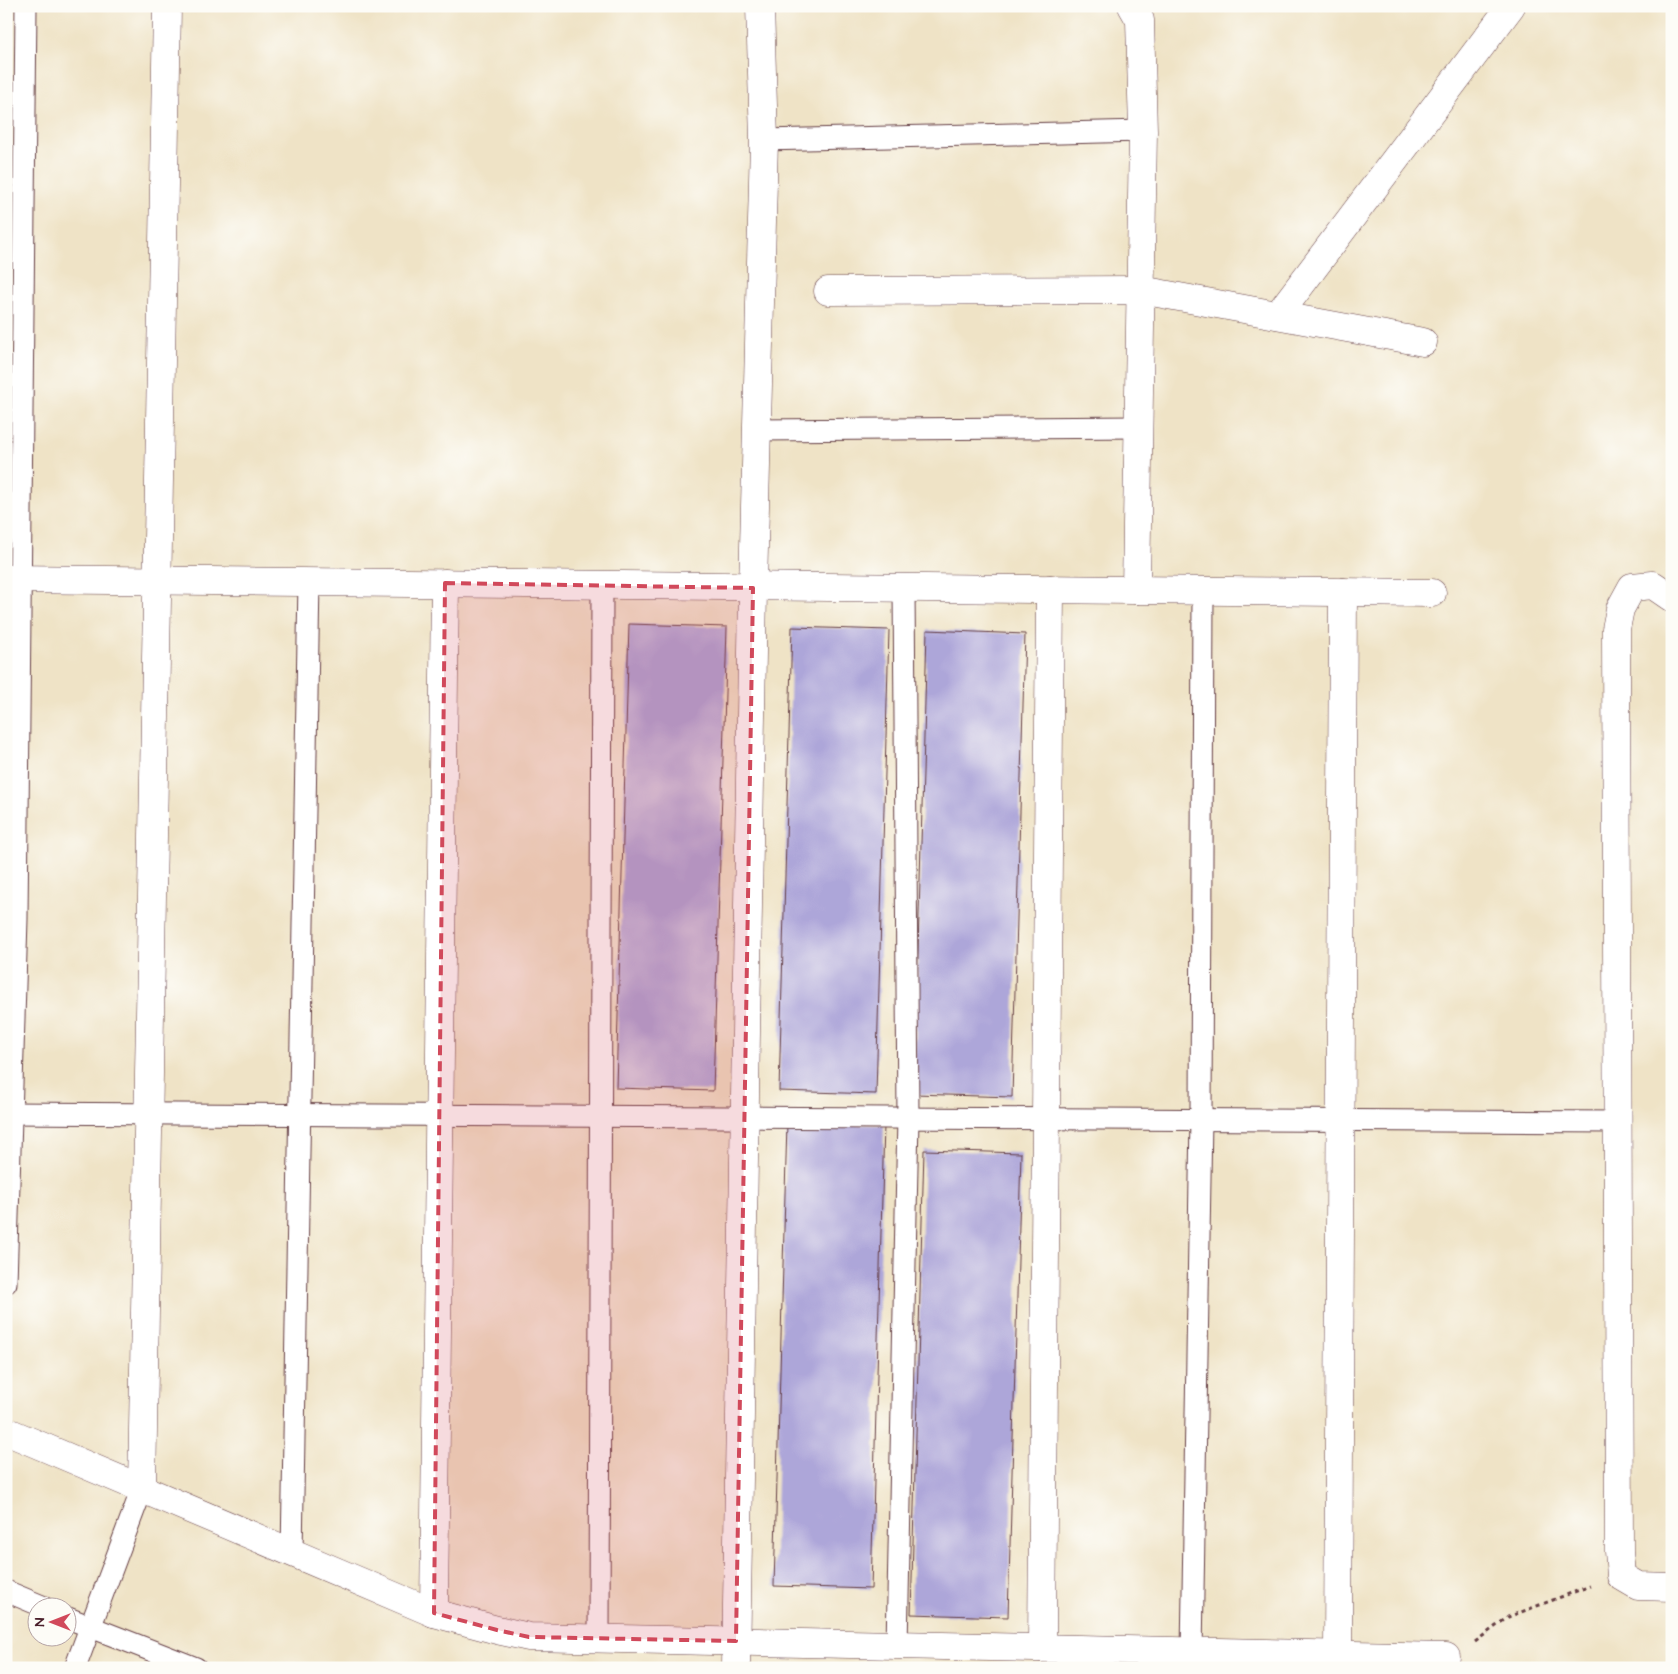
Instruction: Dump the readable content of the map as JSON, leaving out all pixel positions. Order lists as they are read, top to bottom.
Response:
{
  "north": "left"
}
